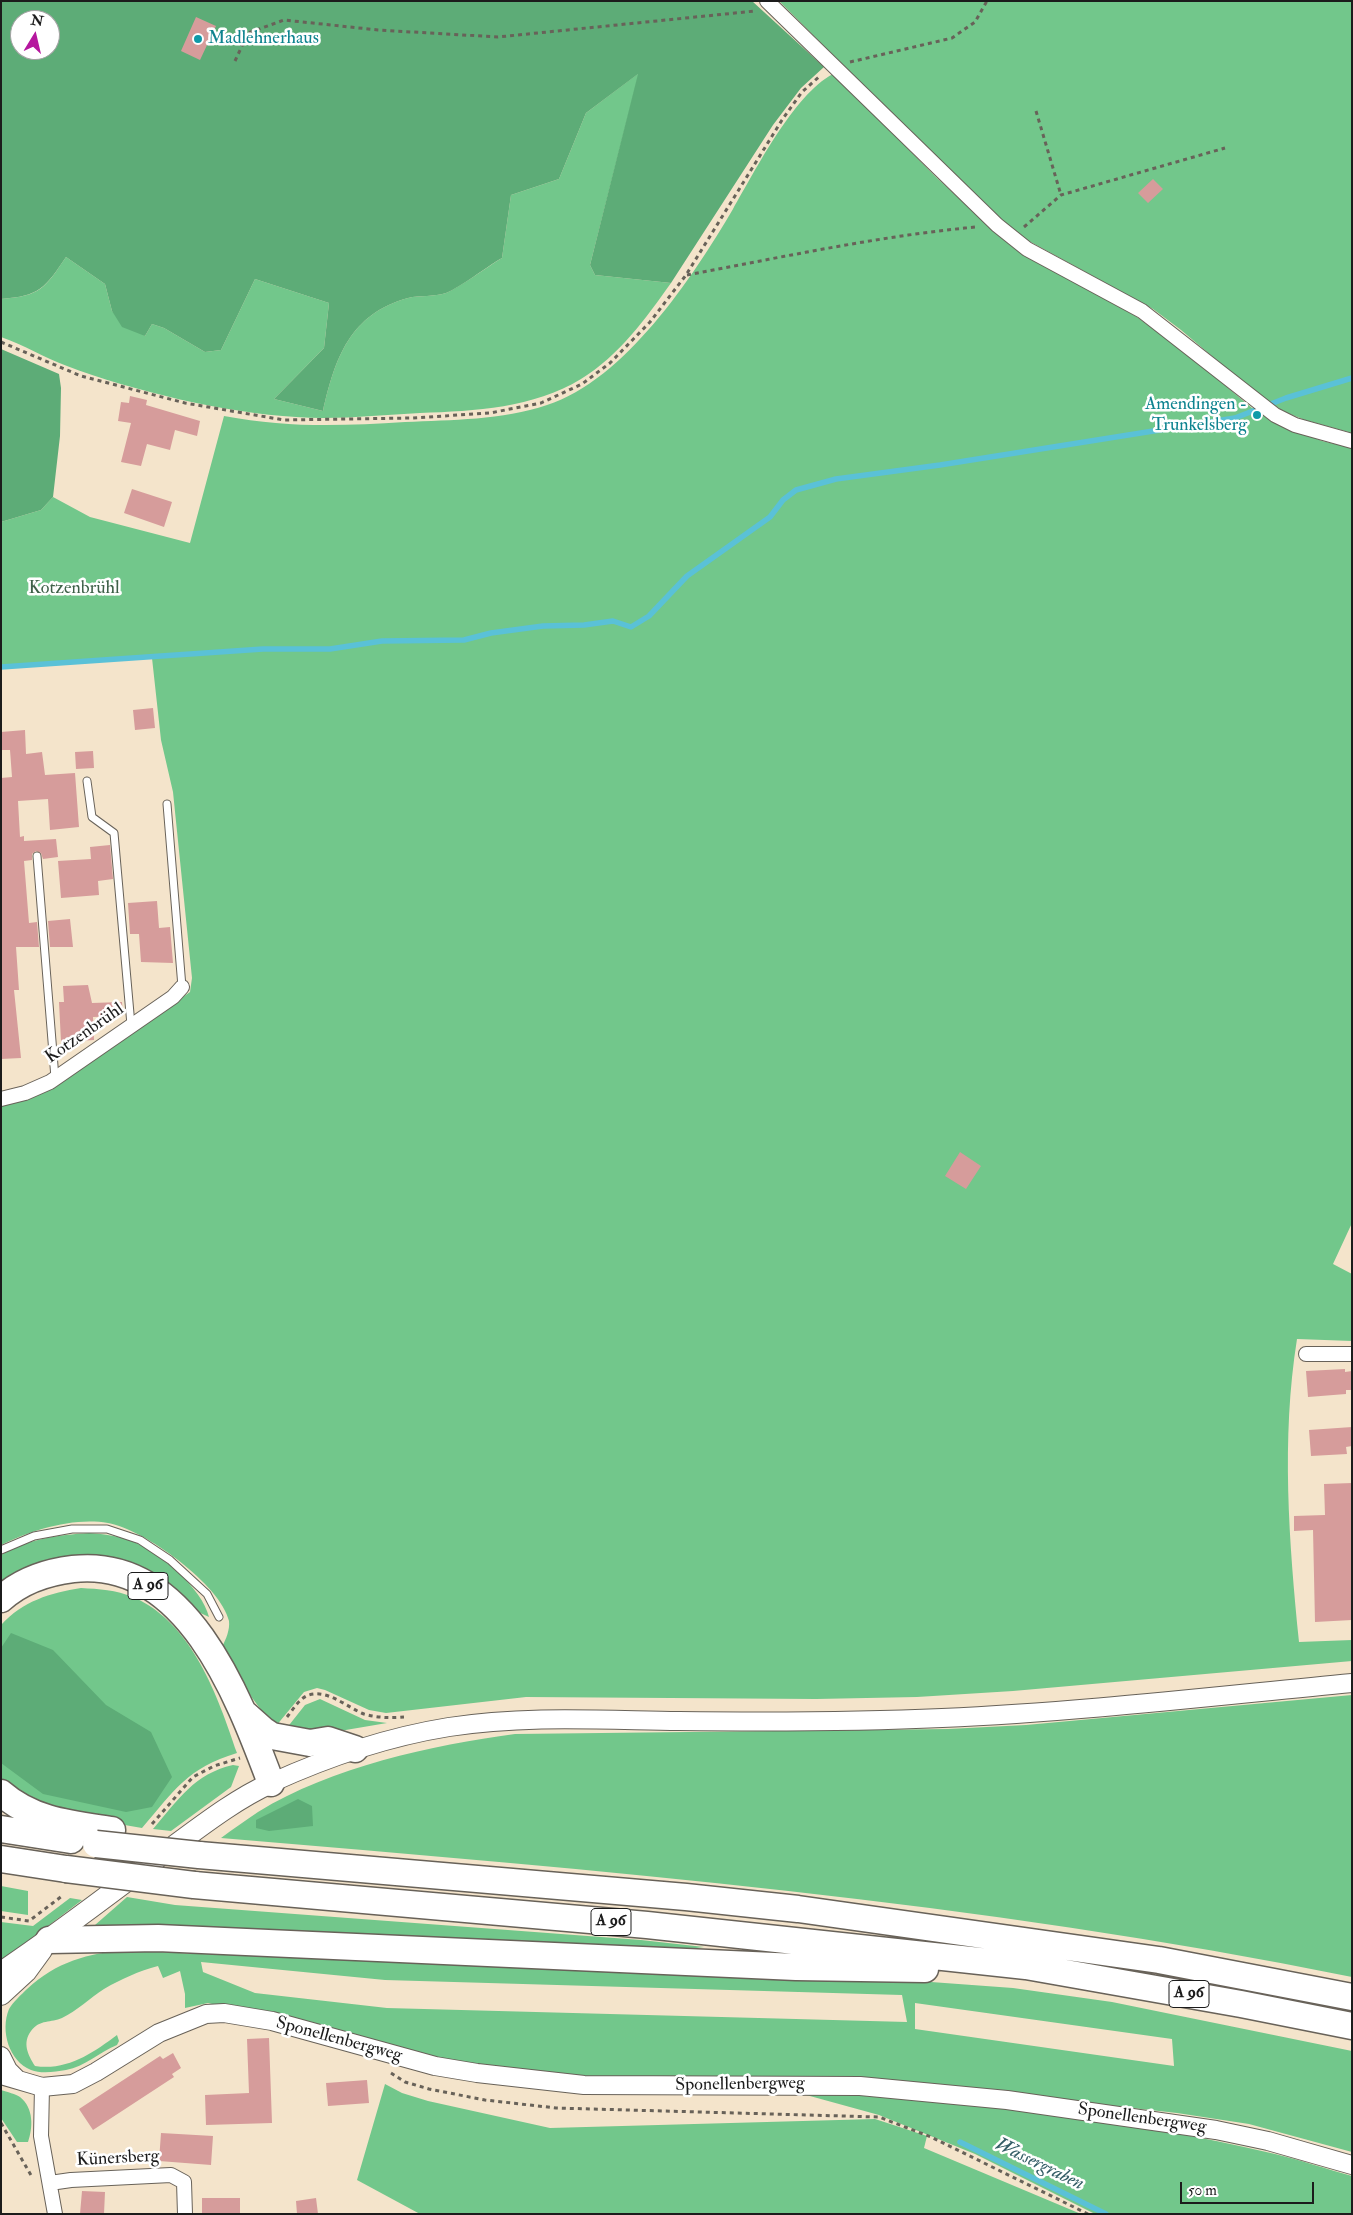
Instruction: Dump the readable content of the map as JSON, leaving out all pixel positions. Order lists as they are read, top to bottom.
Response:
{
  "streets": {
    "highway": ["A 96"],
    "street": ["Kotzenbrühl", "Sponellenbergweg", "Künersberg"]
  },
  "water": ["Wassergraben"],
  "parks": ["Kotzenbrühl"],
  "places": ["Madlehnerhaus", "Amendingen - Trunkelsberg"],
  "scale_bar": "50 m",
  "north": "top"
}
